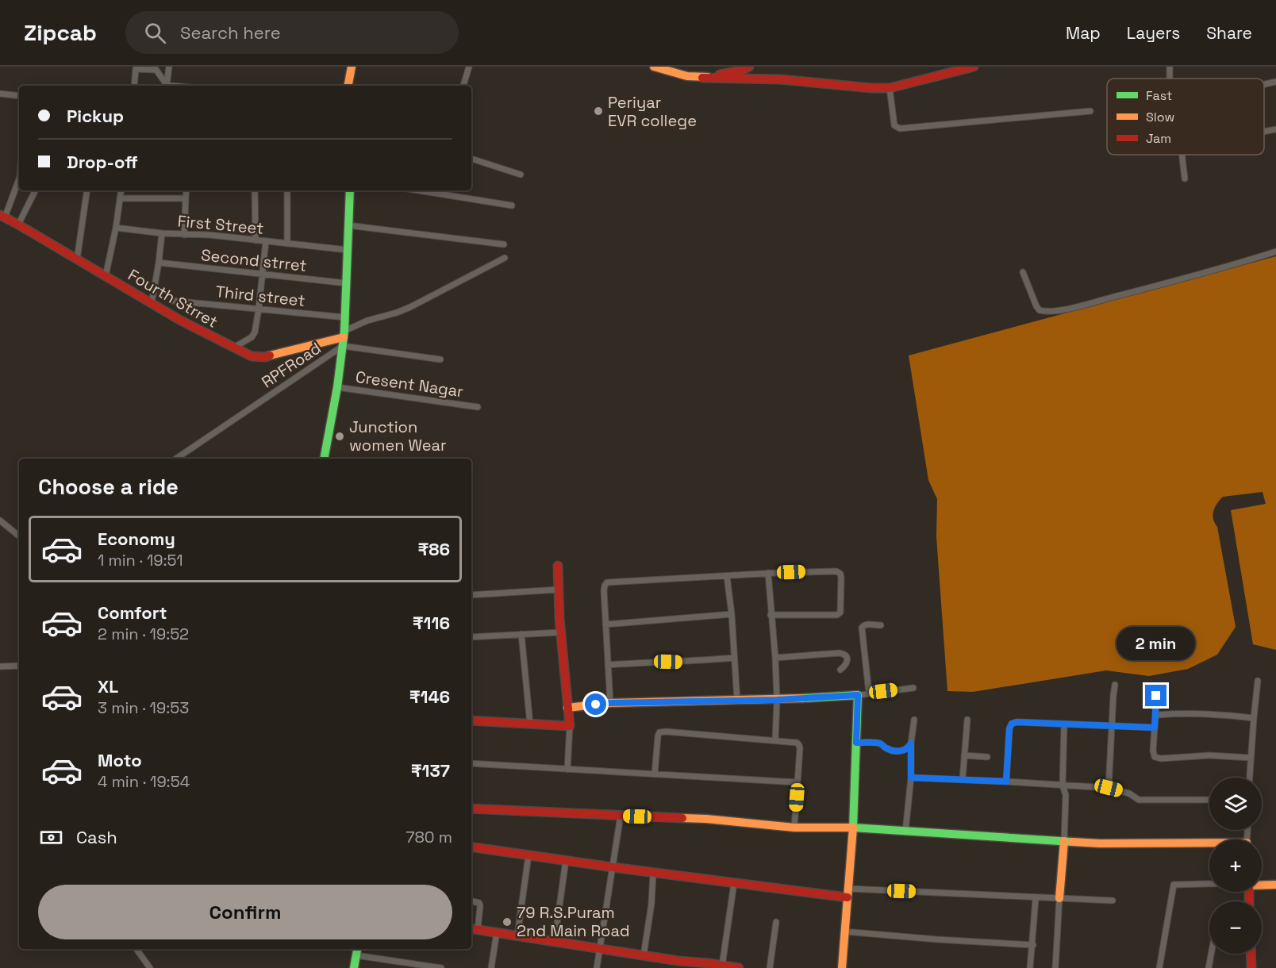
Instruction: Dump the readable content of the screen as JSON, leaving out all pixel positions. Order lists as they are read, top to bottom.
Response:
{
  "streets": {
    "street": [
      "First Street",
      "Second strret",
      "Third street",
      "Fourth Strret",
      "RPFRoad",
      "Cresent Nagar"
    ]
  },
  "crossings": [
    ["First Street", "Second strret"],
    ["First Street", "Fourth Strret"],
    ["Fourth Strret", "RPFRoad"]
  ],
  "places": ["Periyar EVR college", "Junction women Wear", "79 R.S.Puram 2nd Main Road"],
  "legend": ["Fast", "Slow", "Jam"],
  "page": {
    "header": "Zipcab",
    "search": "Search here",
    "nav": ["Map", "Layers", "Share"],
    "banner": ["Pickup", "Drop-off"],
    "heading": "Choose a ride",
    "list": [
      {
        "name": "Economy",
        "note": "1 min · 19:51",
        "value": "₹86"
      },
      {
        "name": "Comfort",
        "note": "2 min · 19:52",
        "value": "₹116"
      },
      {
        "name": "XL",
        "note": "3 min · 19:53",
        "value": "₹146"
      },
      {
        "name": "Moto",
        "note": "4 min · 19:54",
        "value": "₹137"
      }
    ],
    "bubble": "2 min",
    "map_buttons": ["+", "−"],
    "pay": ["Cash", "780 m"],
    "buttons": "Confirm"
  }
}
